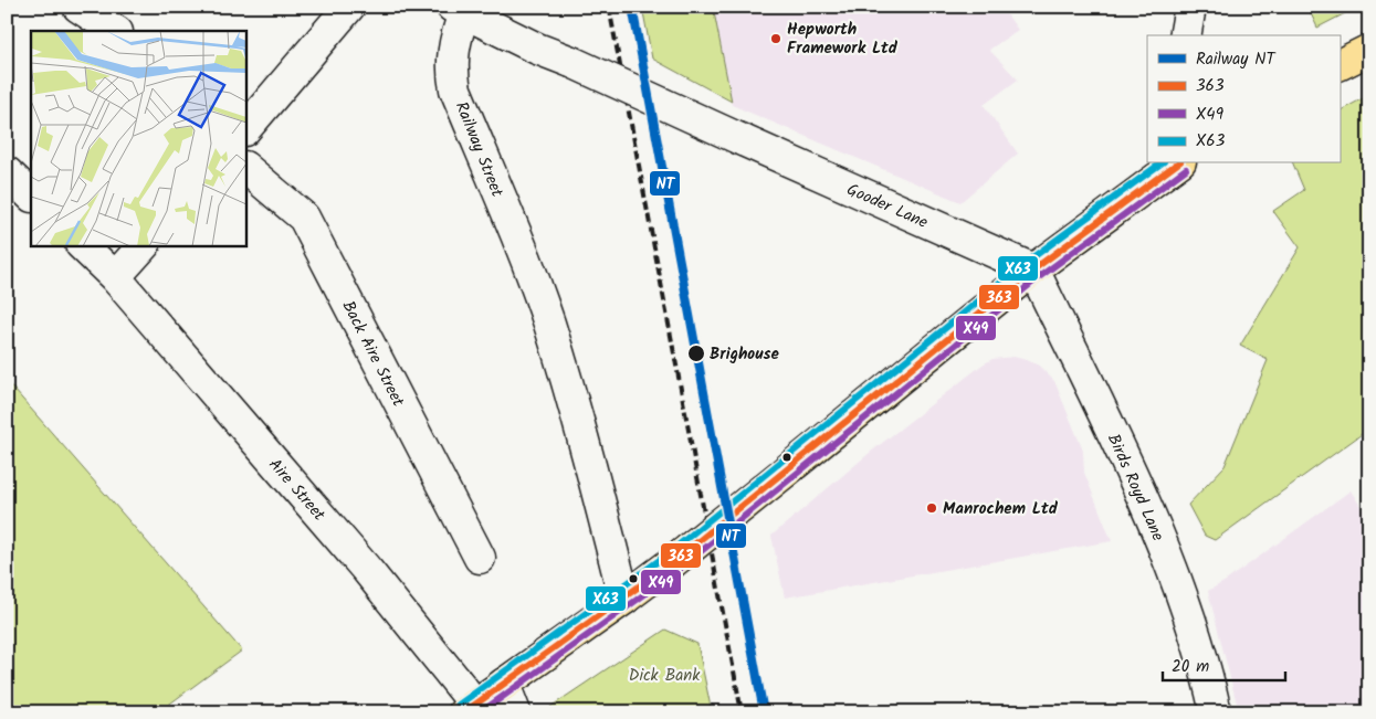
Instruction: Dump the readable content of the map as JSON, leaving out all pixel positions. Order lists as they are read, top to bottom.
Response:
{
  "streets": {
    "street": [
      "Railway Street",
      "Gooder Lane",
      "Back Aire Street",
      "Birds Royd Lane",
      "Aire Street"
    ]
  },
  "crossings": [
    ["Railway Street", "Gooder Lane"],
    ["Gooder Lane", "Birds Royd Lane"]
  ],
  "parks": ["Dick Bank"],
  "places": ["Hepworth Framework Ltd", "Brighouse", "Manrochem Ltd"],
  "lines": [
    "rail line NT",
    "transit line 363",
    "transit line X63",
    "transit line X49"
  ],
  "legend": [
    "Railway NT",
    "363",
    "X49",
    "X63"
  ],
  "scale_bar": "20 m"
}
